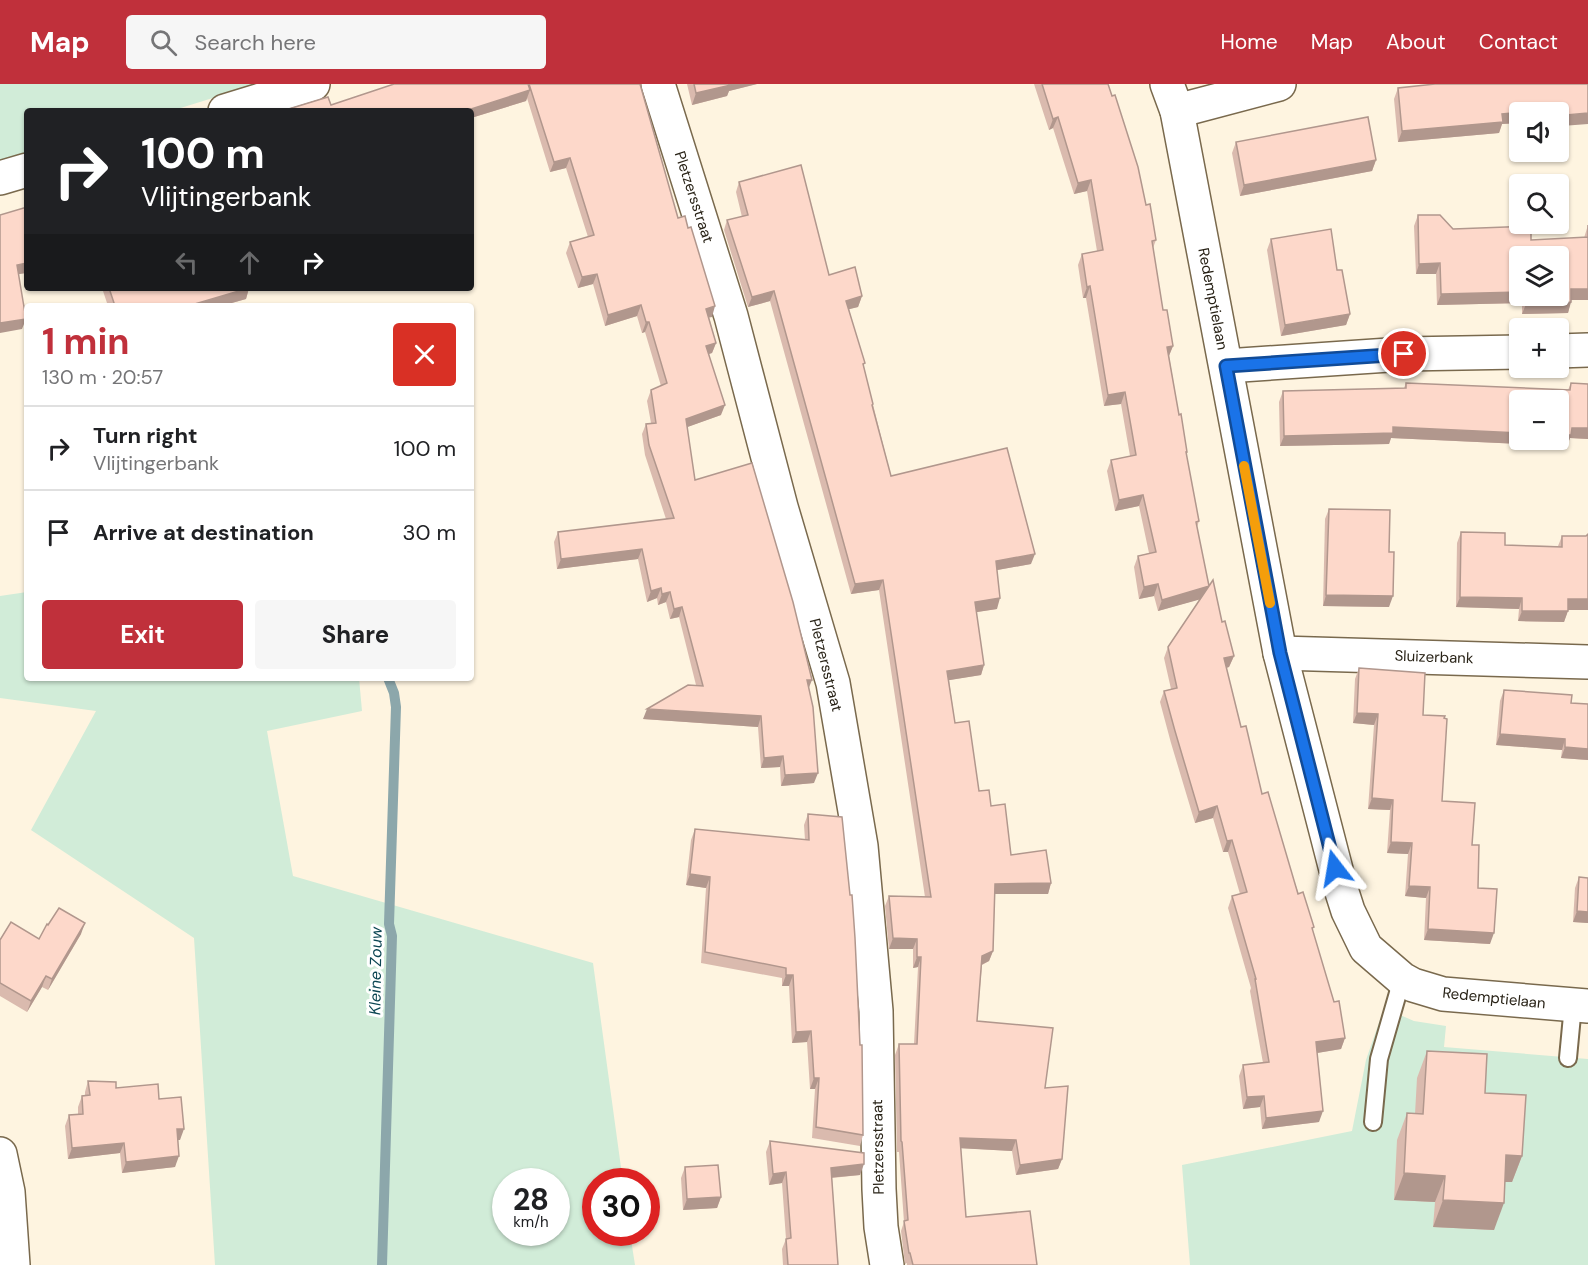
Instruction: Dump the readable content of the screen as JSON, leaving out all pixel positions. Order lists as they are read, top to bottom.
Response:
{
  "streets": {
    "street": ["Pletzersstraat", "Redemptielaan", "Sluizerbank"]
  },
  "crossings": [
    ["Redemptielaan", "Sluizerbank"]
  ],
  "water": ["Kleine Zouw"],
  "page": {
    "header": "Map",
    "search": "Search here",
    "nav": [
      "Home",
      "Map",
      "About",
      "Contact"
    ],
    "map_buttons": ["+", "−"],
    "turn": ["100 m", "Vlijtingerbank"],
    "heading": ["1 min", "130 m · 20:57"],
    "list": [
      {
        "name": "Turn right",
        "note": "Vlijtingerbank",
        "value": "100 m"
      },
      {
        "name": "Arrive at destination",
        "value": "30 m"
      }
    ],
    "buttons": ["Exit", "Share"],
    "speed": "28 km/h",
    "limit": "30"
  }
}
